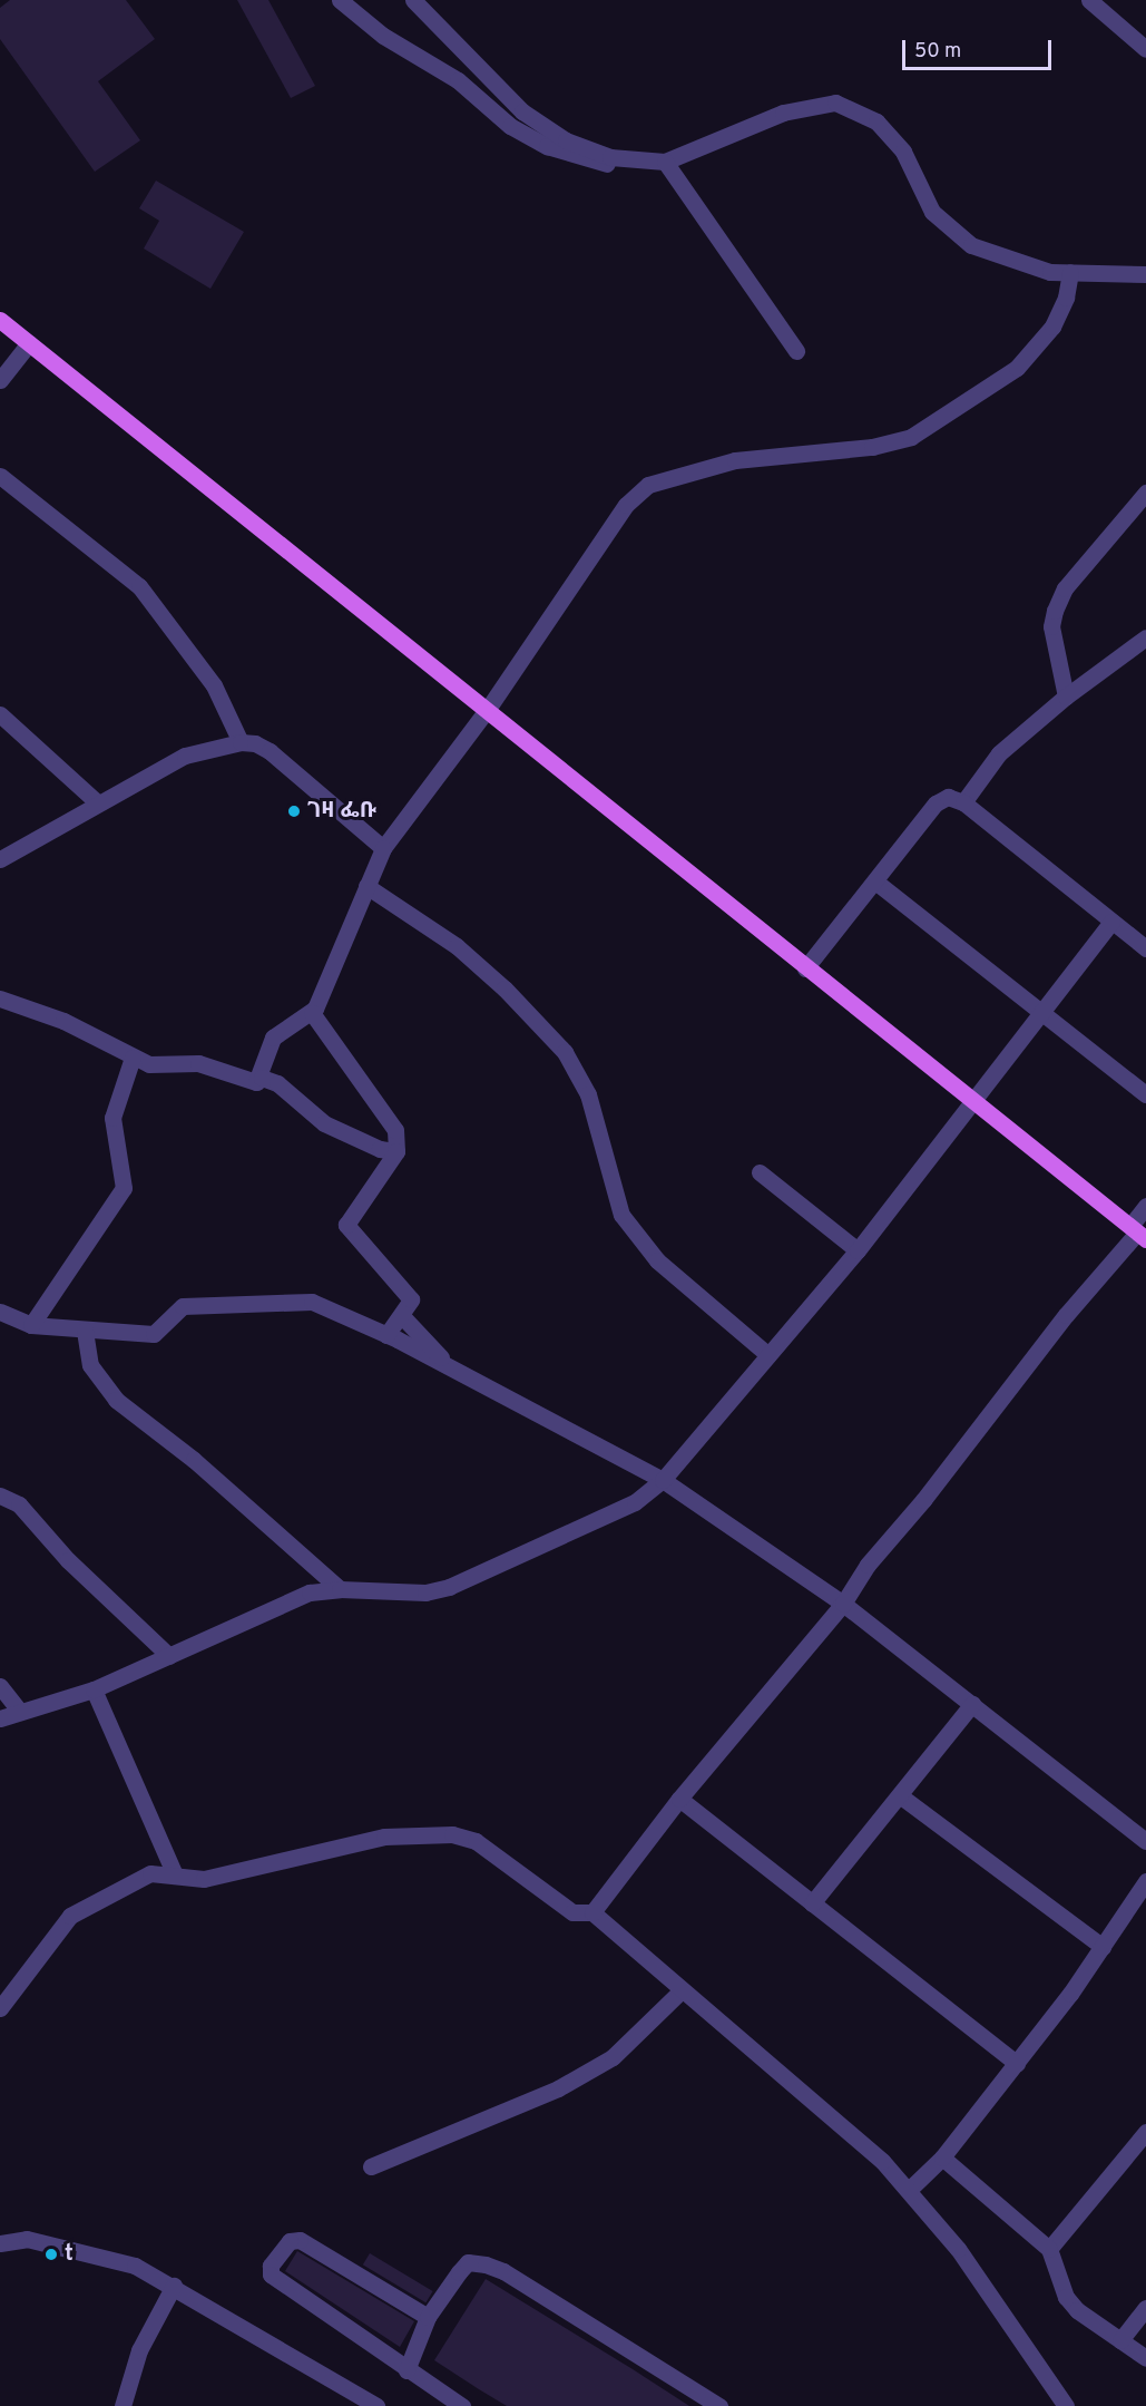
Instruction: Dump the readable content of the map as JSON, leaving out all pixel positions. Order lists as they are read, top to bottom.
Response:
{
  "places": ["ገዛ ፌቡ", "t"],
  "scale_bar": "50 m"
}
